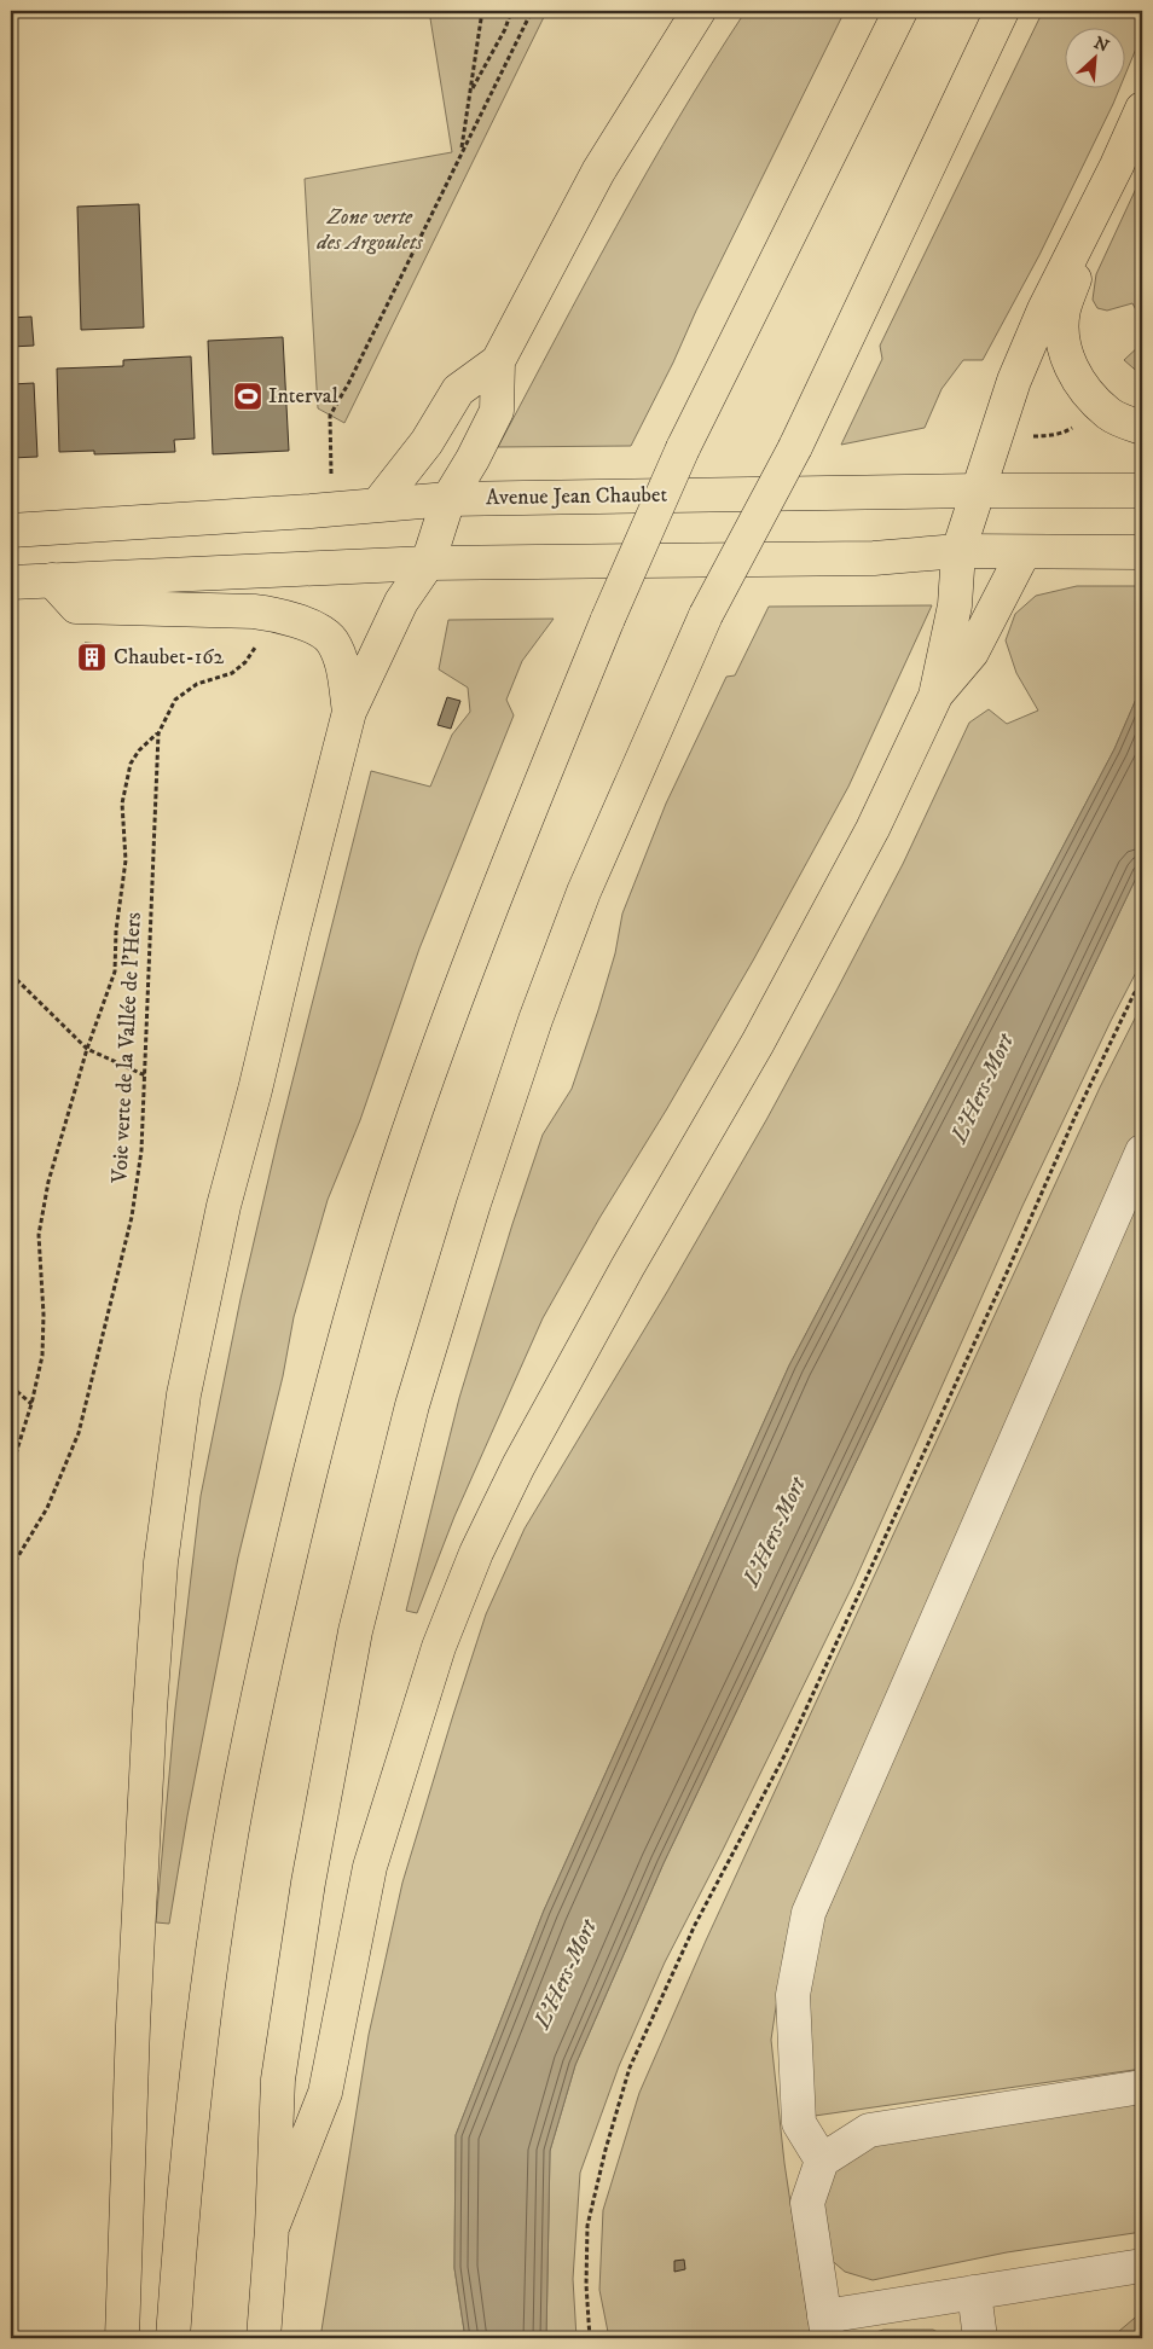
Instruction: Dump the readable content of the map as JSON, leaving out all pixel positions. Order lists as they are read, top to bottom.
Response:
{
  "streets": {
    "main road": ["Avenue Jean Chaubet"],
    "path": ["Voie verte de la Vallée de l'Hers"]
  },
  "water": ["L'Hers-Mort"],
  "parks": ["Zone verte des Argoulets"],
  "places": {
    "sports": ["Interval"],
    "building": ["Chaubet-162"]
  },
  "north": "top right"
}
